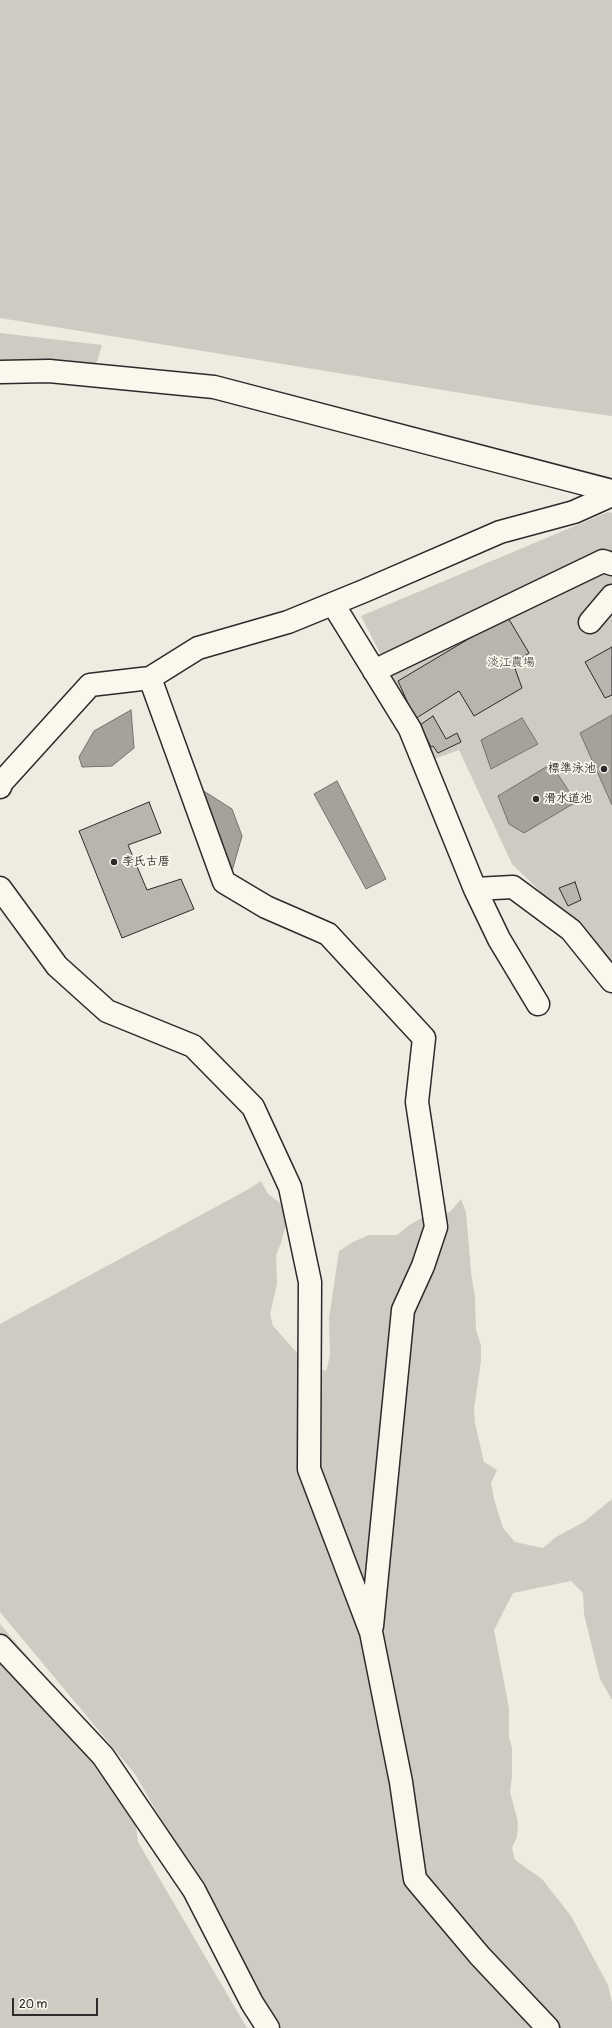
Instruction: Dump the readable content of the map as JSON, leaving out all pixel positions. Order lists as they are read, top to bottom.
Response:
{
  "parks": ["淡江農場"],
  "places": ["標準泳池", "滑水道池", "李氏古厝"],
  "scale_bar": "20 m"
}
